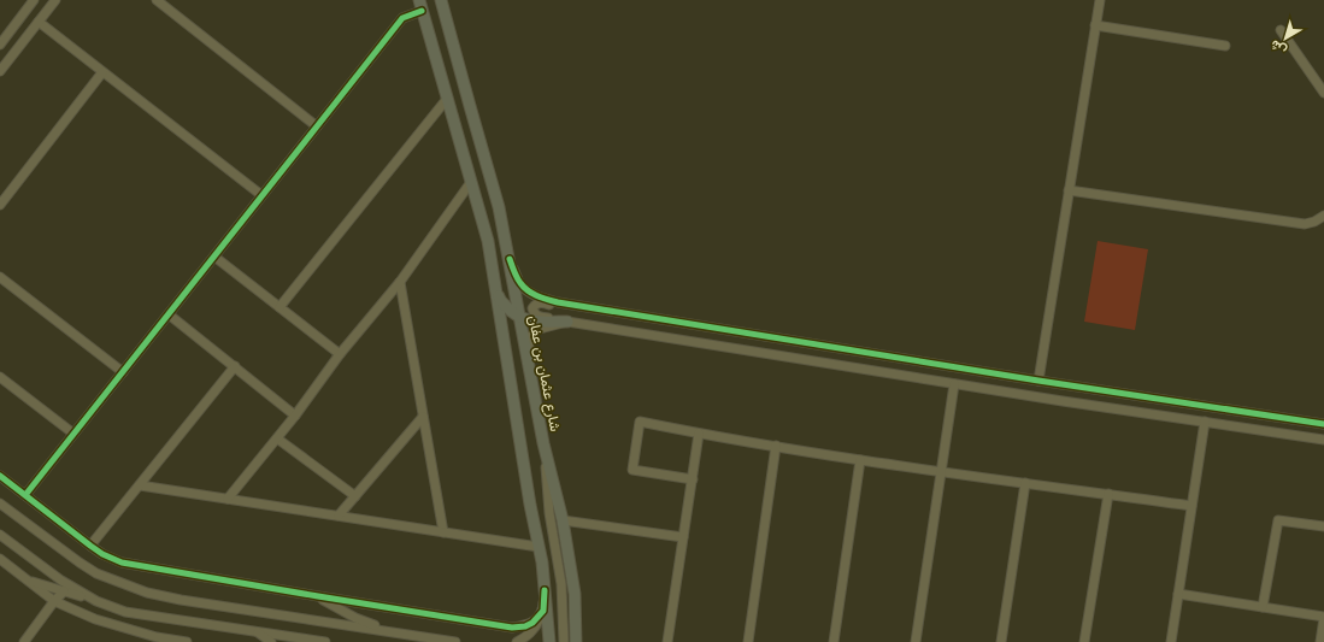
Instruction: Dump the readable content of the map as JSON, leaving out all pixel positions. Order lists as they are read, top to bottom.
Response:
{
  "streets": {
    "main road": ["شارع عثمان بن عفان"]
  },
  "north": "bottom left"
}
